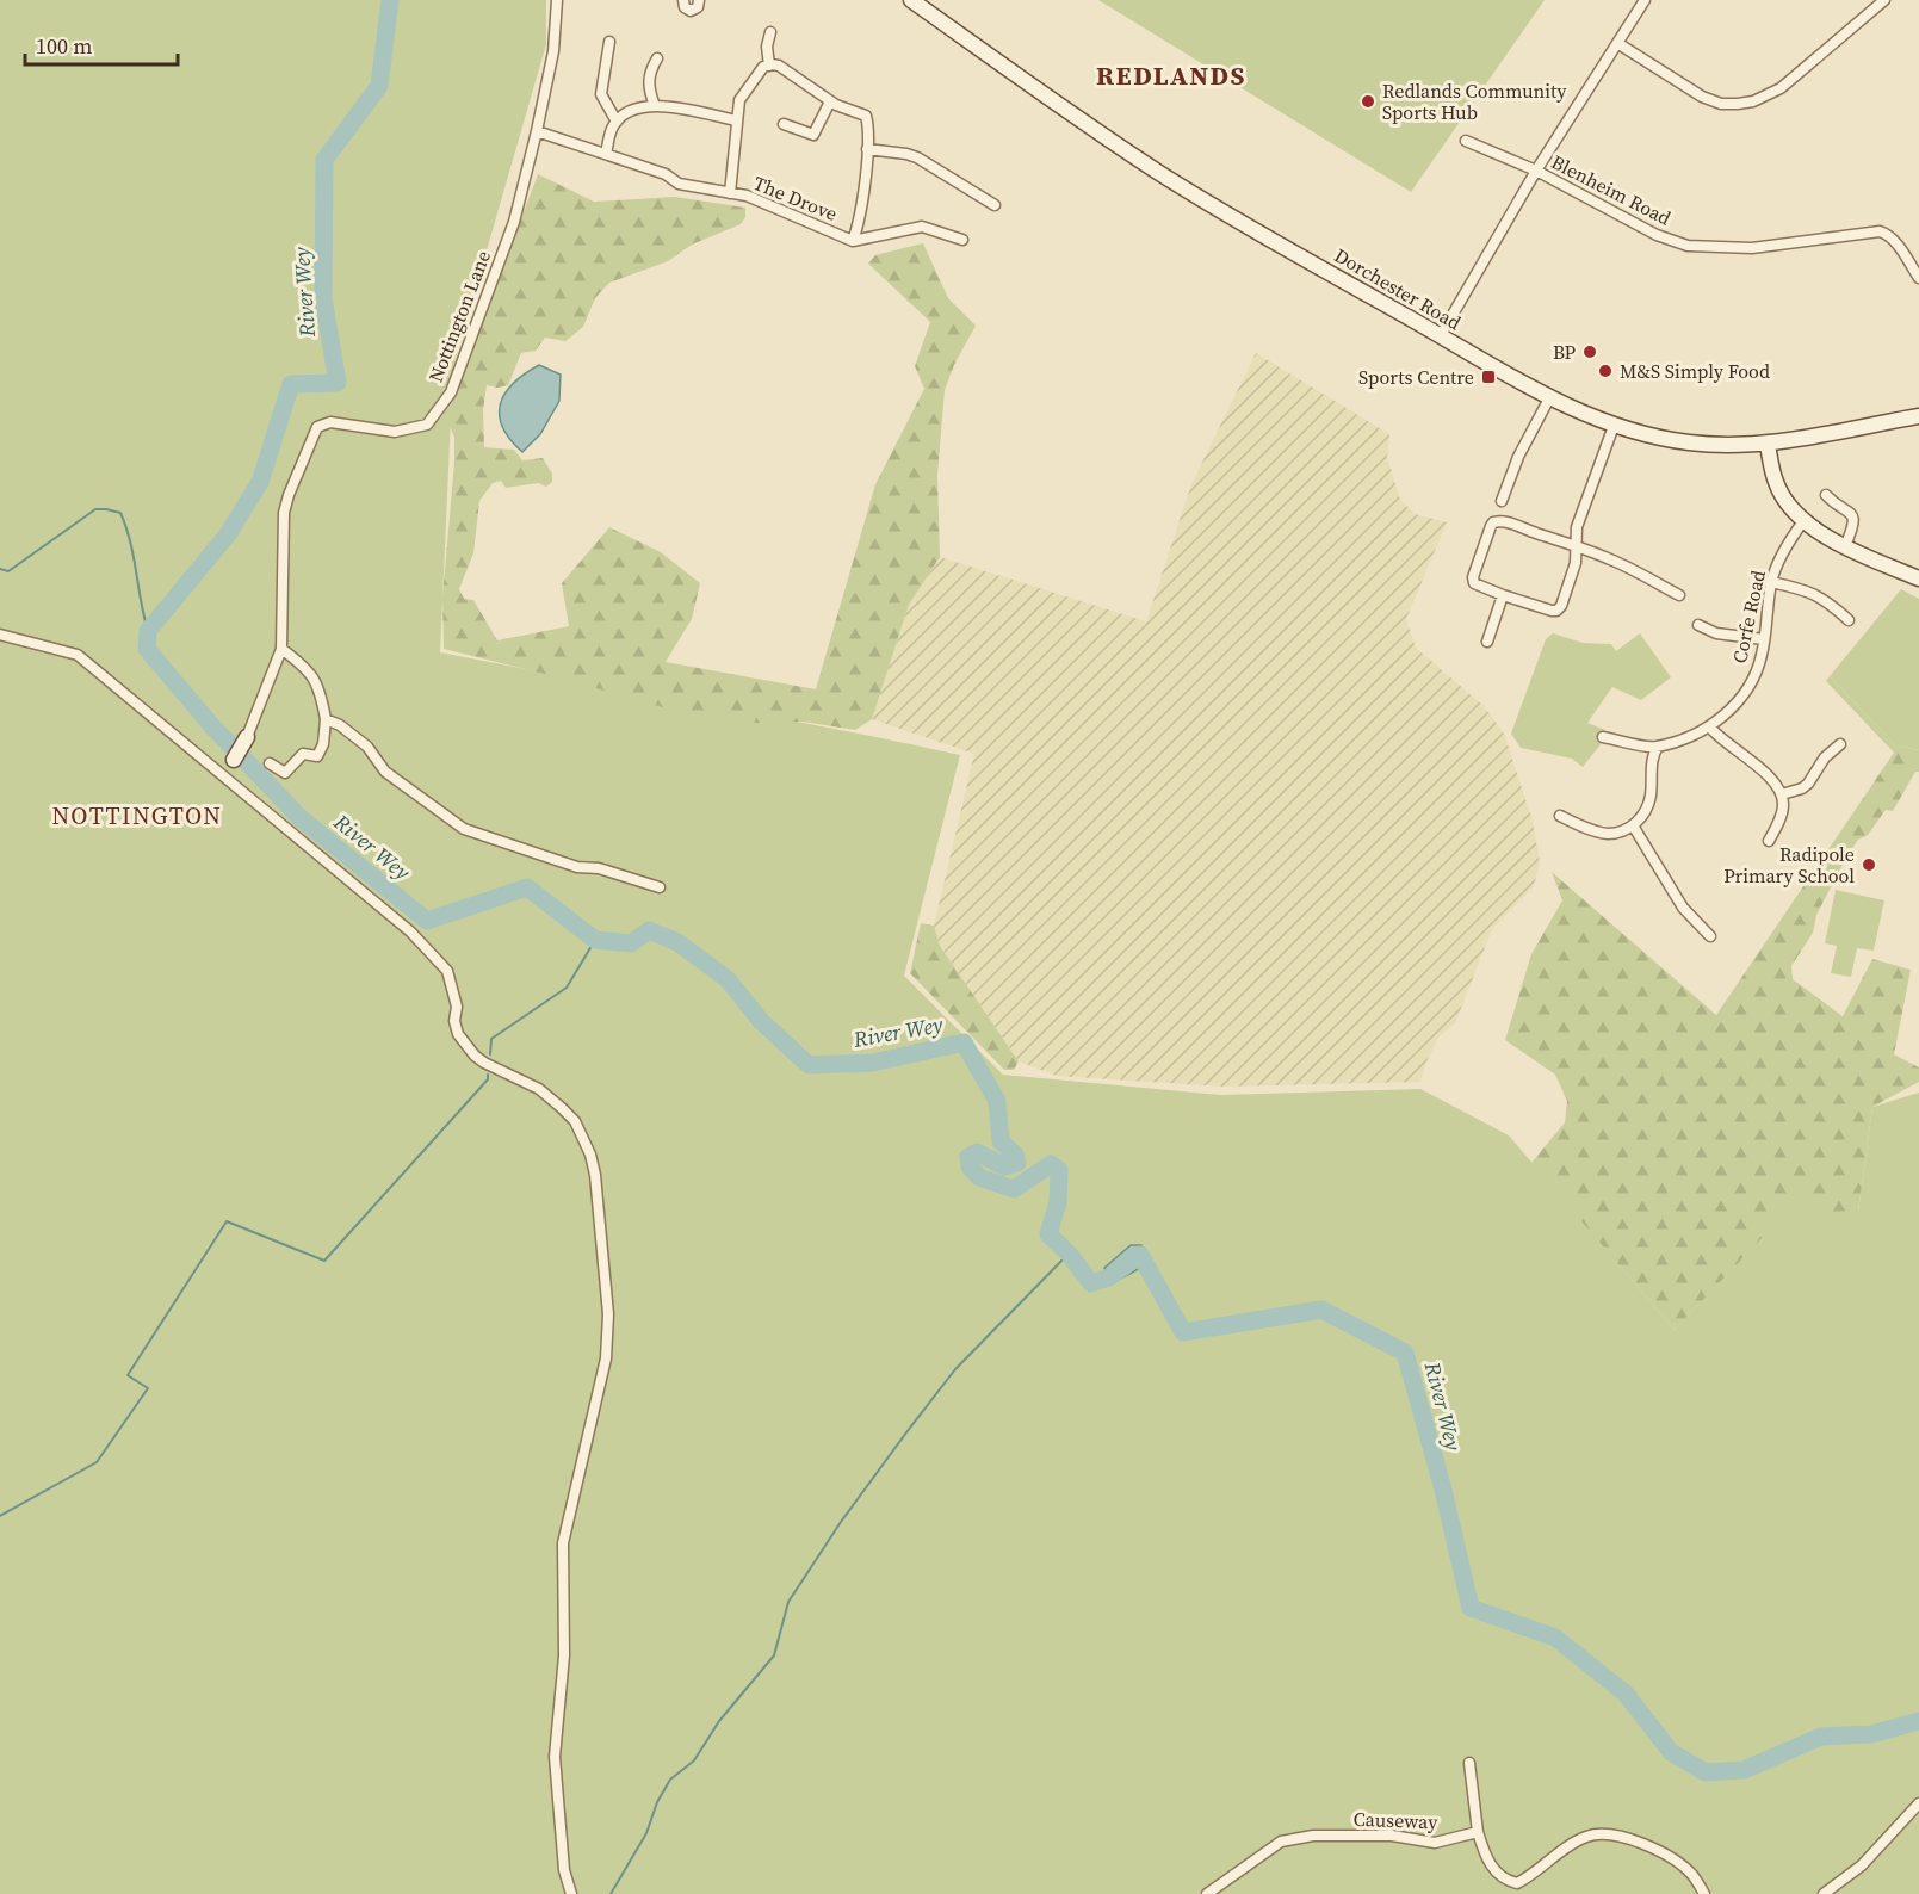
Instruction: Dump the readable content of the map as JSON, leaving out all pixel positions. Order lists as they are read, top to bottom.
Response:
{
  "streets": {
    "main road": ["Dorchester Road"],
    "street": [
      "Blenheim Road",
      "The Drove",
      "Nottington Lane",
      "Corfe Road",
      "Causeway"
    ]
  },
  "crossings": [
    ["The Drove", "Nottington Lane"]
  ],
  "districts": ["REDLANDS", "NOTTINGTON"],
  "water": ["River Wey"],
  "places": {
    "other": [
      "Redlands Community Sports Hub",
      "BP",
      "M&S Simply Food",
      "Radipole Primary School"
    ],
    "transit": ["Sports Centre"]
  },
  "scale_bar": "100 m"
}
